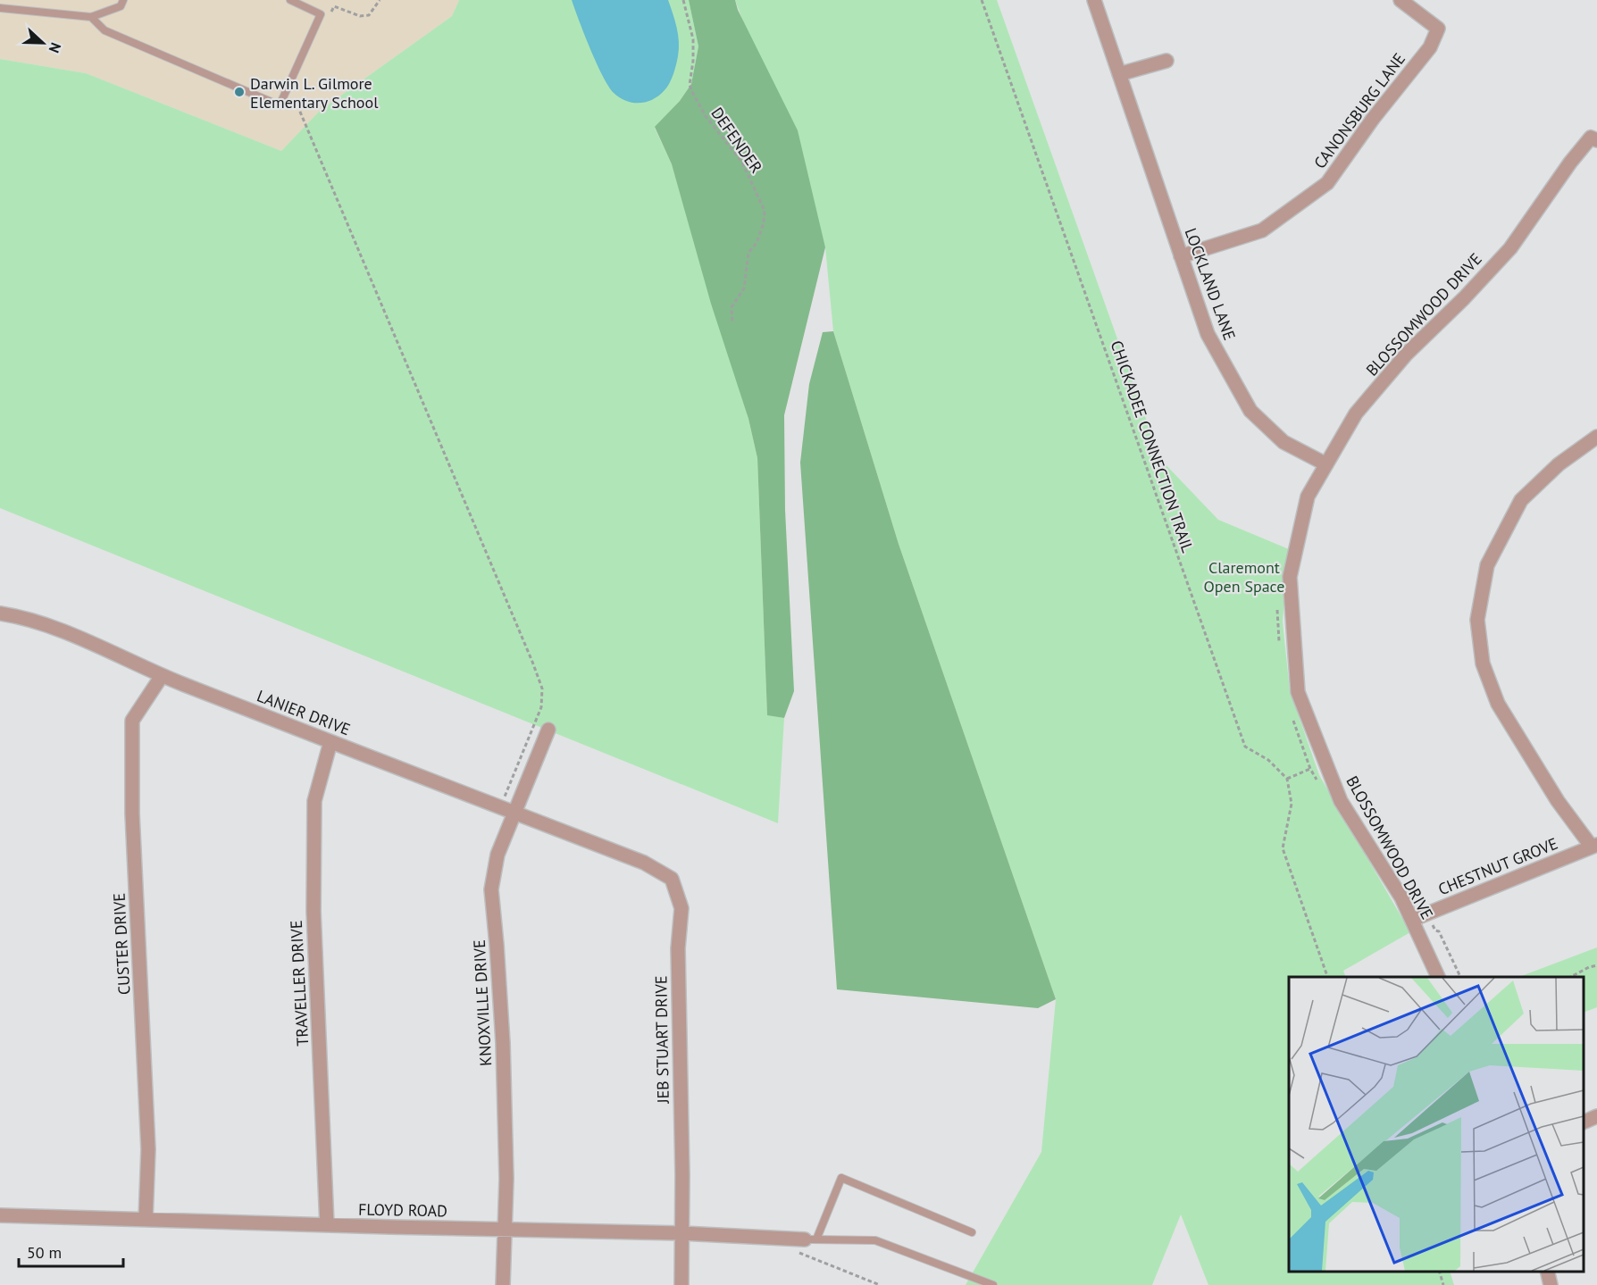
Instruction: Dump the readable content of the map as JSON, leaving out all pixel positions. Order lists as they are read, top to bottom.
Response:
{
  "streets": {
    "street": [
      "CANONSBURG LANE",
      "LOCKLAND LANE",
      "BLOSSOMWOOD DRIVE",
      "LANIER DRIVE",
      "CHESTNUT GROVE",
      "CUSTER DRIVE",
      "TRAVELLER DRIVE",
      "KNOXVILLE DRIVE",
      "JEB STUART DRIVE",
      "FLOYD ROAD"
    ],
    "path": ["DEFENDER", "CHICKADEE CONNECTION TRAIL"]
  },
  "crossings": [
    ["CANONSBURG LANE", "LOCKLAND LANE"],
    ["LOCKLAND LANE", "BLOSSOMWOOD DRIVE"],
    ["BLOSSOMWOOD DRIVE", "CHESTNUT GROVE"],
    ["LANIER DRIVE", "CUSTER DRIVE"],
    ["LANIER DRIVE", "TRAVELLER DRIVE"],
    ["LANIER DRIVE", "KNOXVILLE DRIVE"],
    ["LANIER DRIVE", "JEB STUART DRIVE"],
    ["CUSTER DRIVE", "FLOYD ROAD"],
    ["TRAVELLER DRIVE", "FLOYD ROAD"],
    ["KNOXVILLE DRIVE", "FLOYD ROAD"],
    ["JEB STUART DRIVE", "FLOYD ROAD"]
  ],
  "parks": ["Claremont Open Space"],
  "places": ["Darwin L. Gilmore Elementary School"],
  "scale_bar": "50 m",
  "north": "right"
}
